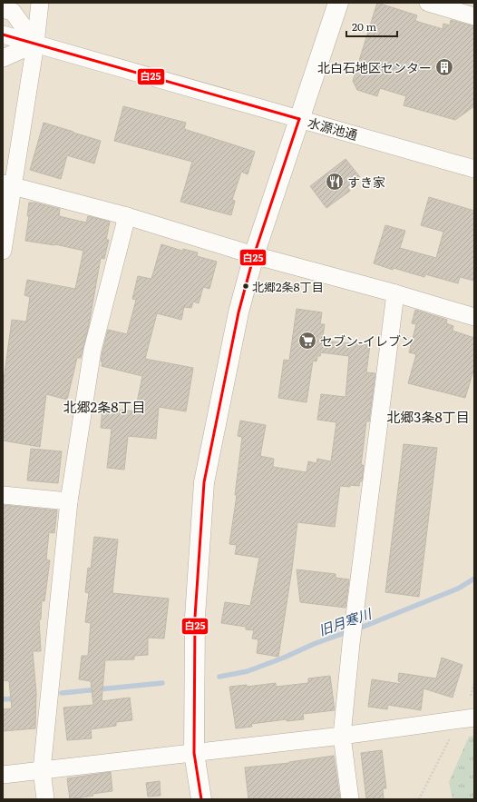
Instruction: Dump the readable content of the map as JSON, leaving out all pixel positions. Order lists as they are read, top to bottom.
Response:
{
  "streets": {
    "street": ["水源池通"]
  },
  "districts": ["北郷2条8丁目", "北郷3条8丁目"],
  "water": ["旧月寒川"],
  "places": {
    "building": ["北白石地区センター"],
    "restaurant": ["すき家"],
    "other": ["北郷2条8丁目"],
    "supermarket": ["セブン-イレブン"]
  },
  "lines": ["transit line 白25"],
  "scale_bar": "20 m"
}
